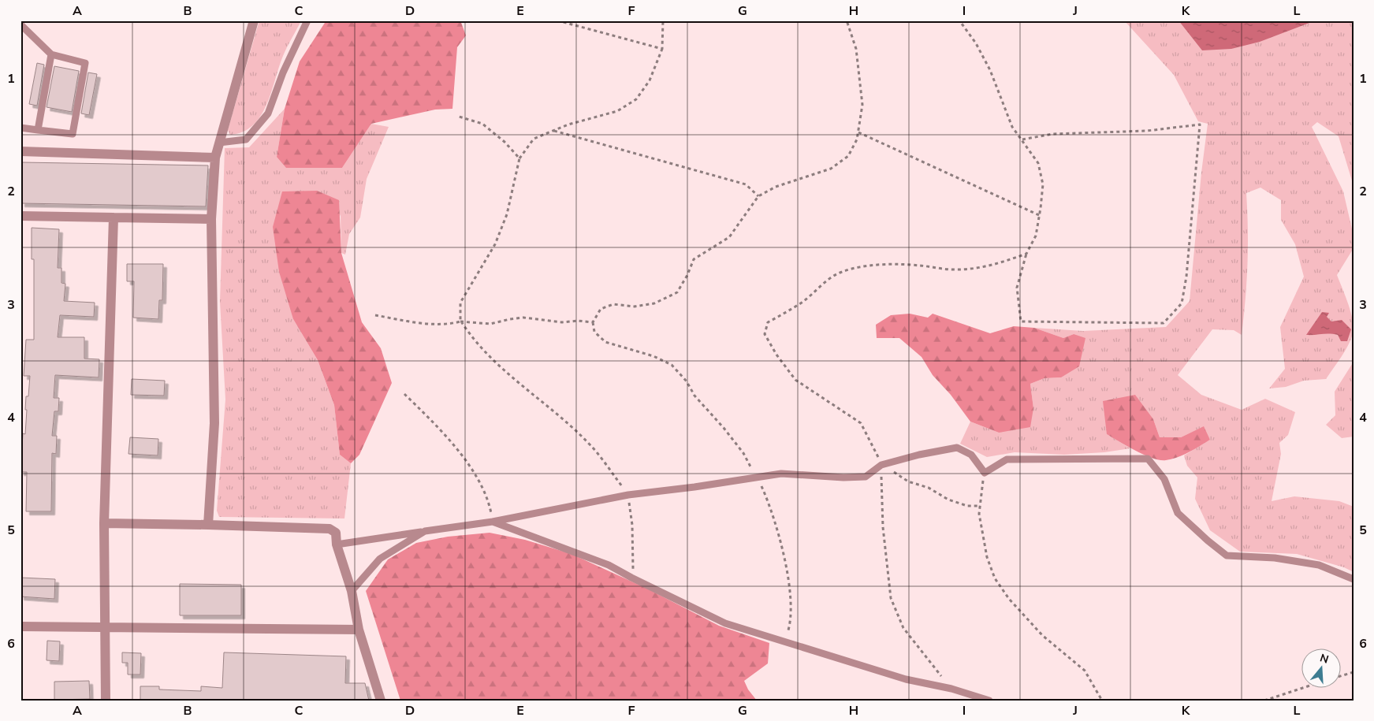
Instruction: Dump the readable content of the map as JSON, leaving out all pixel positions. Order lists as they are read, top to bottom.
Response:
{
  "north": "top",
  "grid": {
    "columns": [
      "A",
      "B",
      "C",
      "D",
      "E",
      "F",
      "G",
      "H",
      "I",
      "J",
      "K",
      "L"
    ],
    "rows": [
      "1",
      "2",
      "3",
      "4",
      "5",
      "6"
    ]
  }
}
